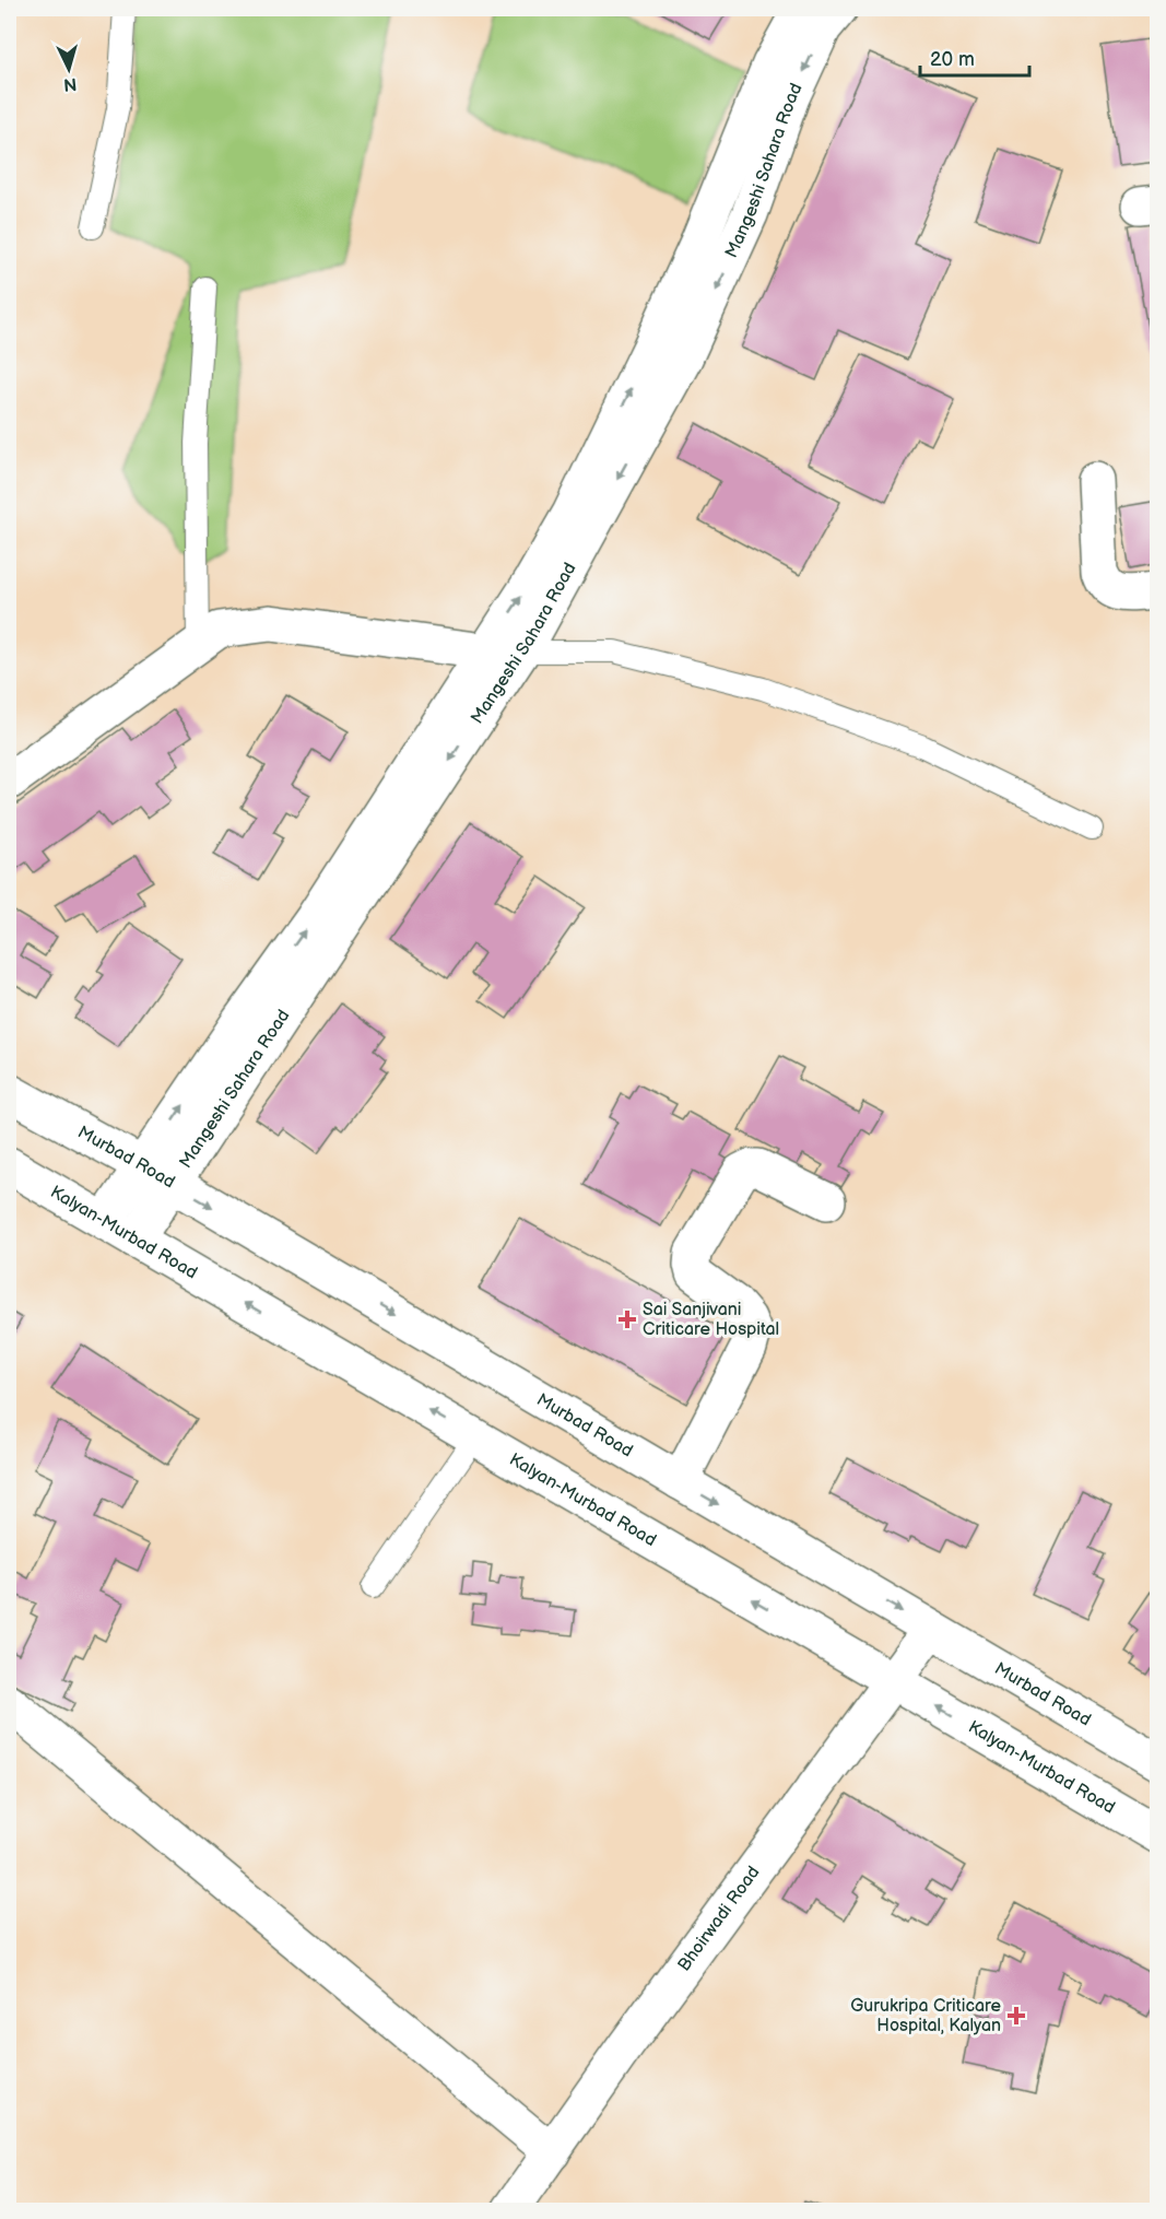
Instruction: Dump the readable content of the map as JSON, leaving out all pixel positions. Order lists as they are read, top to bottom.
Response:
{
  "streets": {
    "main road": [
      "Mangeshi Sahara Road",
      "Murbad Road",
      "Kalyan-Murbad Road",
      "Bhoirwadi Road"
    ]
  },
  "crossings": [
    ["Mangeshi Sahara Road", "Murbad Road"],
    ["Mangeshi Sahara Road", "Kalyan-Murbad Road"],
    ["Murbad Road", "Bhoirwadi Road"],
    ["Kalyan-Murbad Road", "Bhoirwadi Road"]
  ],
  "one_way": ["Murbad Road", "Kalyan-Murbad Road"],
  "places": {
    "health": ["Sai Sanjivani Criticare Hospital", "Gurukripa Criticare Hospital, Kalyan"]
  },
  "scale_bar": "20 m",
  "north": "bottom"
}
